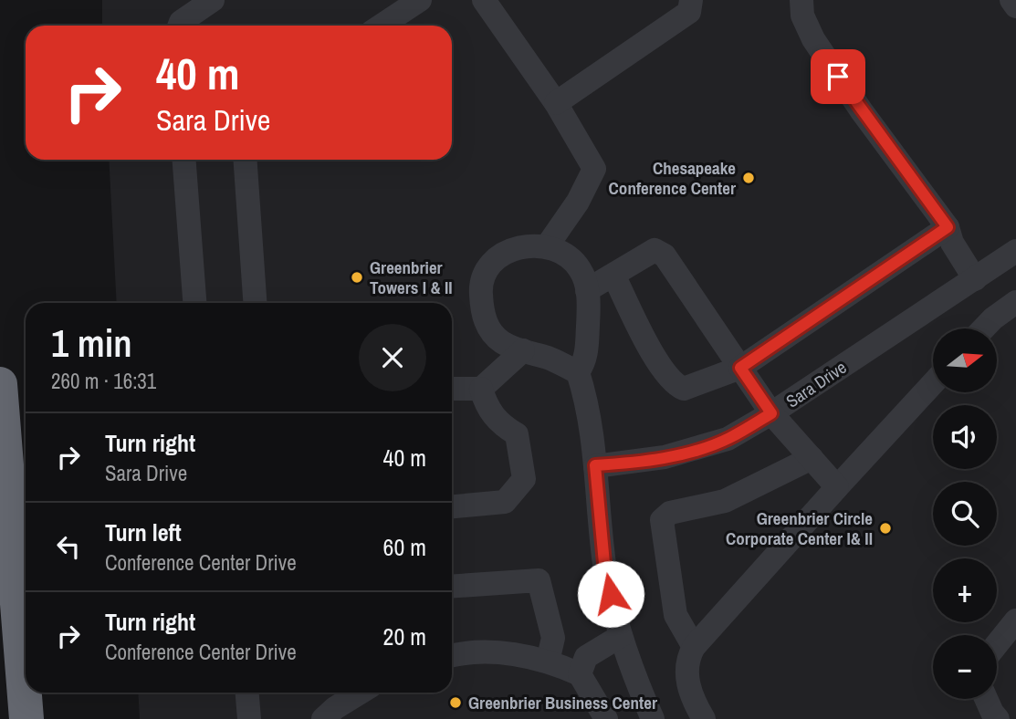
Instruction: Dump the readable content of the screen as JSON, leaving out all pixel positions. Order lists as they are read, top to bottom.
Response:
{
  "streets": {
    "street": ["Sara Drive"]
  },
  "places": [
    "Chesapeake Conference Center",
    "Greenbrier Towers I & II",
    "Greenbrier Circle Corporate Center I& II",
    "Greenbrier Business Center"
  ],
  "north": "right",
  "page": {
    "turn": ["40 m", "Sara Drive"],
    "heading": ["1 min", "260 m · 16:31"],
    "map_buttons": ["+", "−"],
    "list": [
      {
        "name": "Turn right",
        "note": "Sara Drive",
        "value": "40 m"
      },
      {
        "name": "Turn left",
        "note": "Conference Center Drive",
        "value": "60 m"
      },
      {
        "name": "Turn right",
        "note": "Conference Center Drive",
        "value": "20 m"
      }
    ]
  }
}
